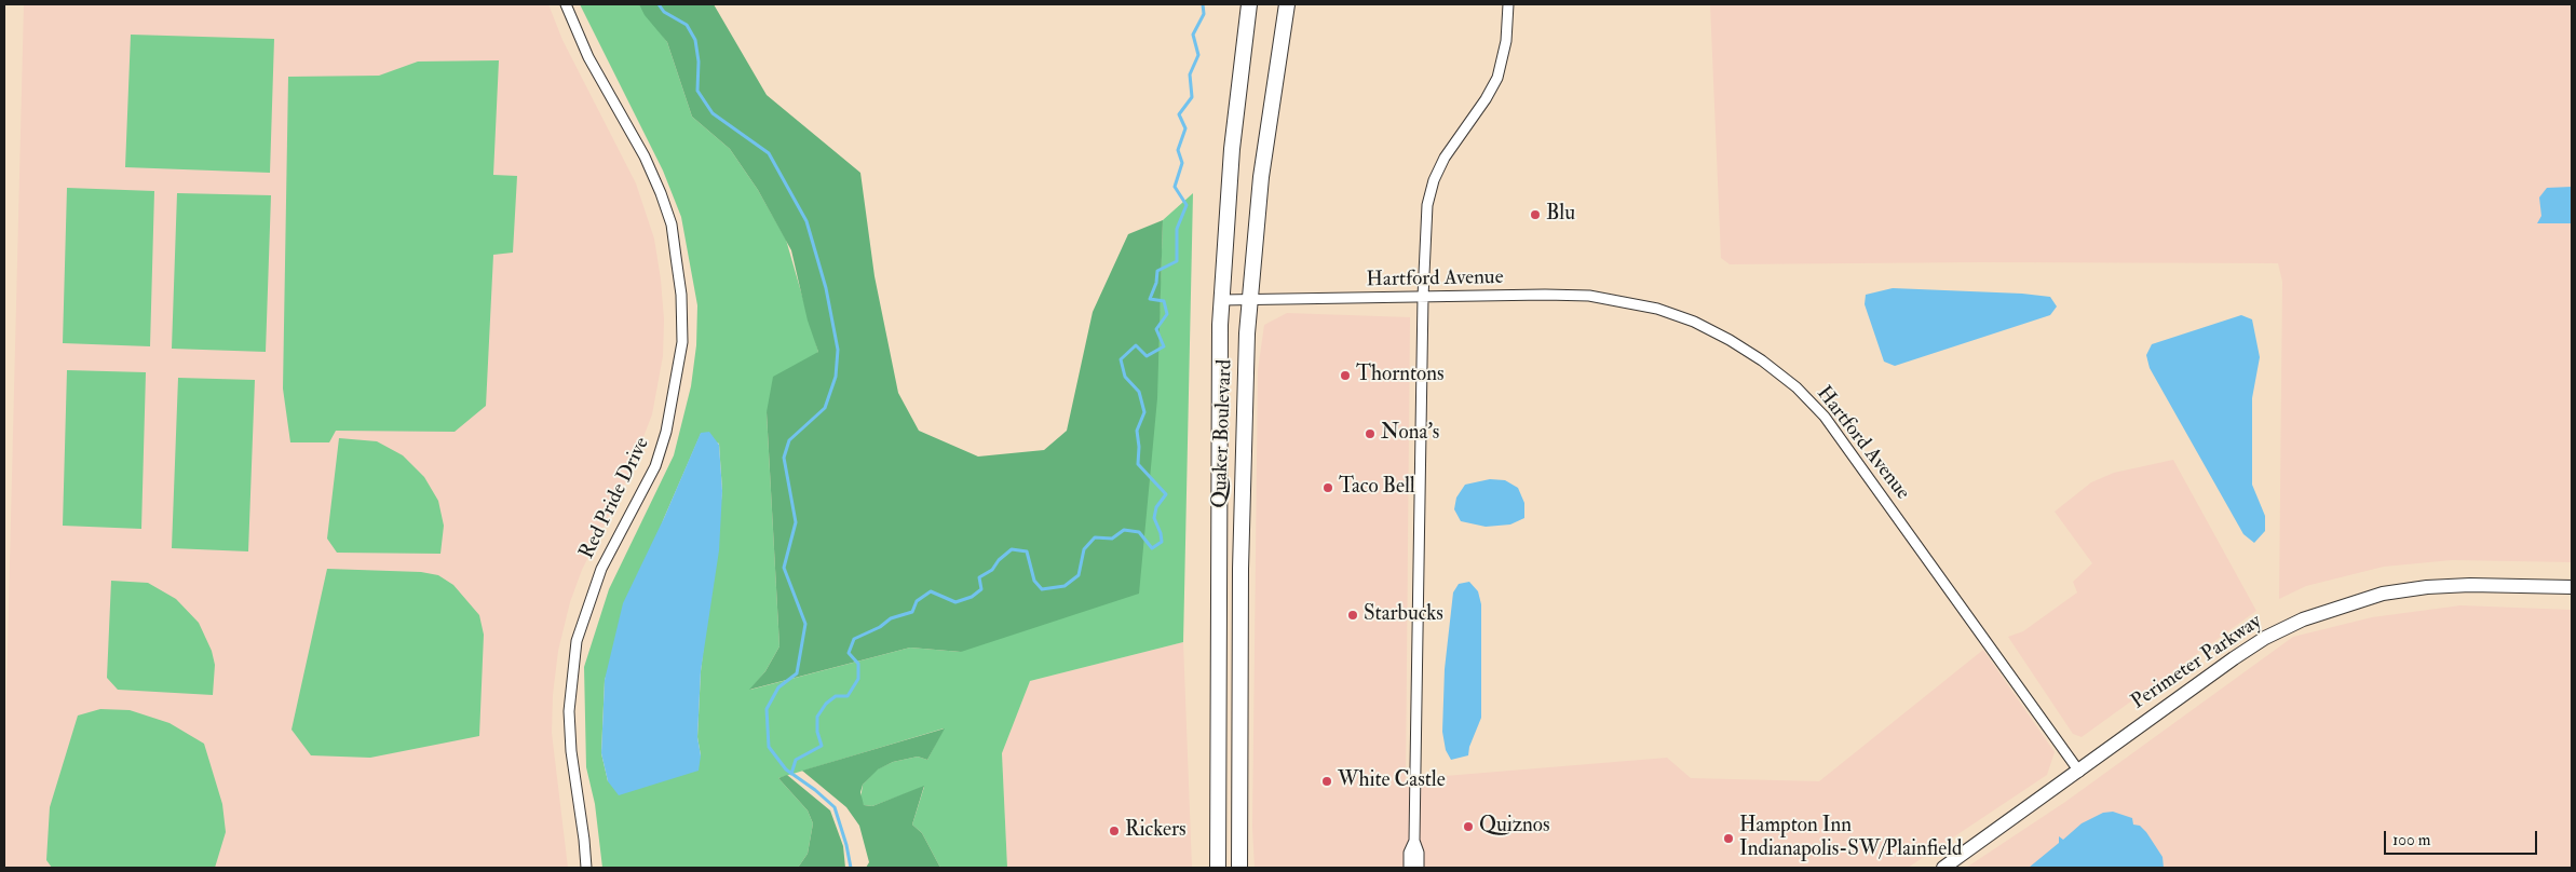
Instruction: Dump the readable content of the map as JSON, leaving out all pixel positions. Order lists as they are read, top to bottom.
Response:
{
  "streets": {
    "main road": ["Quaker Boulevard"],
    "street": ["Hartford Avenue", "Red Pride Drive", "Perimeter Parkway"]
  },
  "crossings": [
    ["Hartford Avenue", "Quaker Boulevard"],
    ["Hartford Avenue", "Perimeter Parkway"]
  ],
  "places": [
    "Blu",
    "Thorntons",
    "Nona's",
    "Taco Bell",
    "Starbucks",
    "White Castle",
    "Quiznos",
    "Rickers",
    "Hampton Inn Indianapolis-SW/Plainfield"
  ],
  "scale_bar": "100 m"
}
